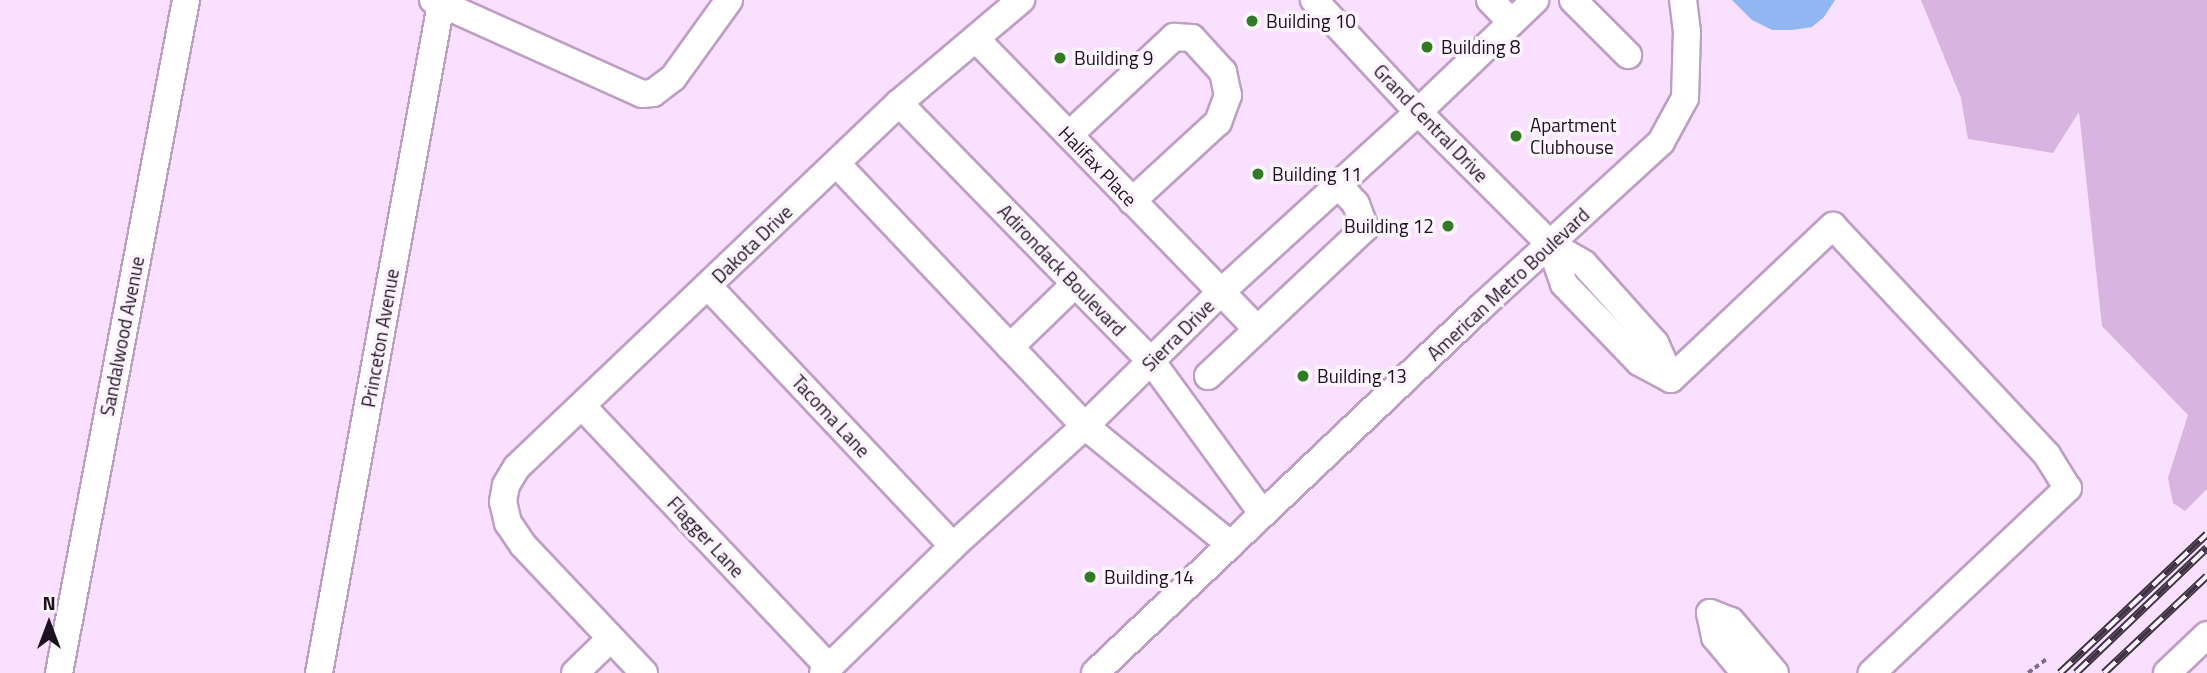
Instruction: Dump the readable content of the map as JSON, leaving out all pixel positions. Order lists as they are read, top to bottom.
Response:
{
  "streets": {
    "street": [
      "Grand Central Drive",
      "Halifax Place",
      "Dakota Drive",
      "Adirondack Boulevard",
      "American Metro Boulevard",
      "Sierra Drive",
      "Sandalwood Avenue",
      "Princeton Avenue",
      "Tacoma Lane",
      "Flagger Lane"
    ]
  },
  "crossings": [
    ["Grand Central Drive", "American Metro Boulevard"],
    ["Grand Central Drive", "Sierra Drive"],
    ["Halifax Place", "Dakota Drive"],
    ["Halifax Place", "Sierra Drive"],
    ["Dakota Drive", "Adirondack Boulevard"],
    ["Dakota Drive", "Tacoma Lane"],
    ["Dakota Drive", "Flagger Lane"],
    ["Adirondack Boulevard", "American Metro Boulevard"],
    ["Adirondack Boulevard", "Sierra Drive"],
    ["Sierra Drive", "Tacoma Lane"],
    ["Sierra Drive", "Flagger Lane"]
  ],
  "places": [
    "Building 10",
    "Building 8",
    "Building 9",
    "Apartment Clubhouse",
    "Building 11",
    "Building 12",
    "Building 13",
    "Building 14"
  ],
  "north": "top"
}
